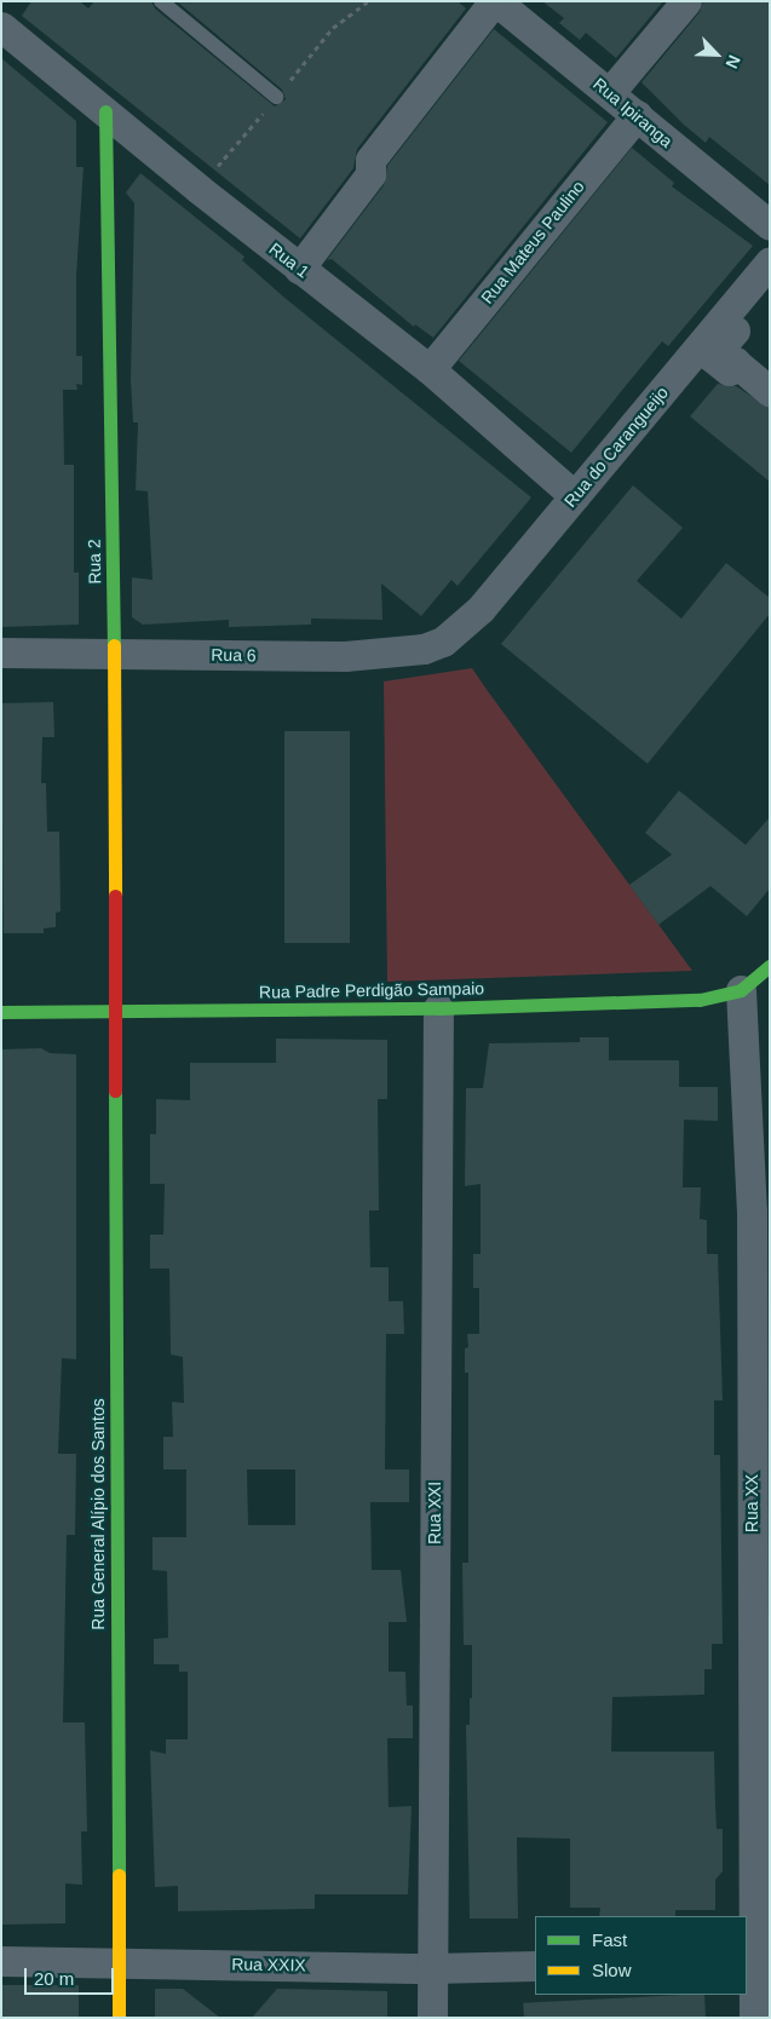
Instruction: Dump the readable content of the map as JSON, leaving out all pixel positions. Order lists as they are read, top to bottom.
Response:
{
  "streets": {
    "street": [
      "Rua Ipiranga",
      "Rua Mateus Paulino",
      "Rua 1",
      "Rua do Carangueijo",
      "Rua 2",
      "Rua 6",
      "Rua Padre Perdigão Sampaio",
      "Rua XX",
      "Rua XXI",
      "Rua General Alípio dos Santos",
      "Rua XXIX"
    ]
  },
  "crossings": [
    ["Rua Ipiranga", "Rua Mateus Paulino"],
    ["Rua Mateus Paulino", "Rua 1"],
    ["Rua 1", "Rua do Carangueijo"],
    ["Rua 1", "Rua 2"],
    ["Rua do Carangueijo", "Rua 6"],
    ["Rua 2", "Rua 6"],
    ["Rua 2", "Rua Padre Perdigão Sampaio"],
    ["Rua 2", "Rua General Alípio dos Santos"],
    ["Rua Padre Perdigão Sampaio", "Rua XX"],
    ["Rua Padre Perdigão Sampaio", "Rua XXI"],
    ["Rua Padre Perdigão Sampaio", "Rua General Alípio dos Santos"],
    ["Rua XXI", "Rua XXIX"],
    ["Rua General Alípio dos Santos", "Rua XXIX"]
  ],
  "legend": ["Fast", "Slow"],
  "scale_bar": "20 m",
  "north": "bottom right"
}
